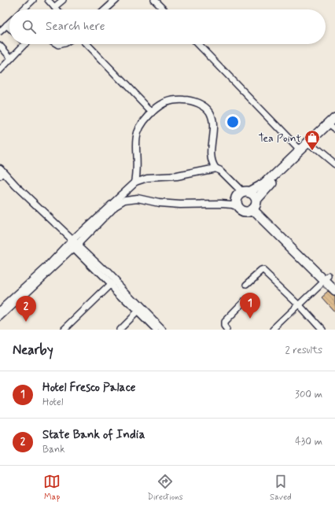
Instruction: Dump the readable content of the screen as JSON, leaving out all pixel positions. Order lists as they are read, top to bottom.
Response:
{
  "places": {
    "shop": ["Tea Point"]
  },
  "page": {
    "search": "Search here",
    "pins": ["1", "2"],
    "heading": ["Nearby", "2 results"],
    "list": [
      {
        "mark": "1",
        "name": "Hotel Fresco Palace",
        "note": "Hotel",
        "value": "300 m"
      },
      {
        "mark": "2",
        "name": "State Bank of India",
        "note": "Bank",
        "value": "430 m"
      }
    ],
    "nav": ["Map", "Directions", "Saved"]
  }
}
